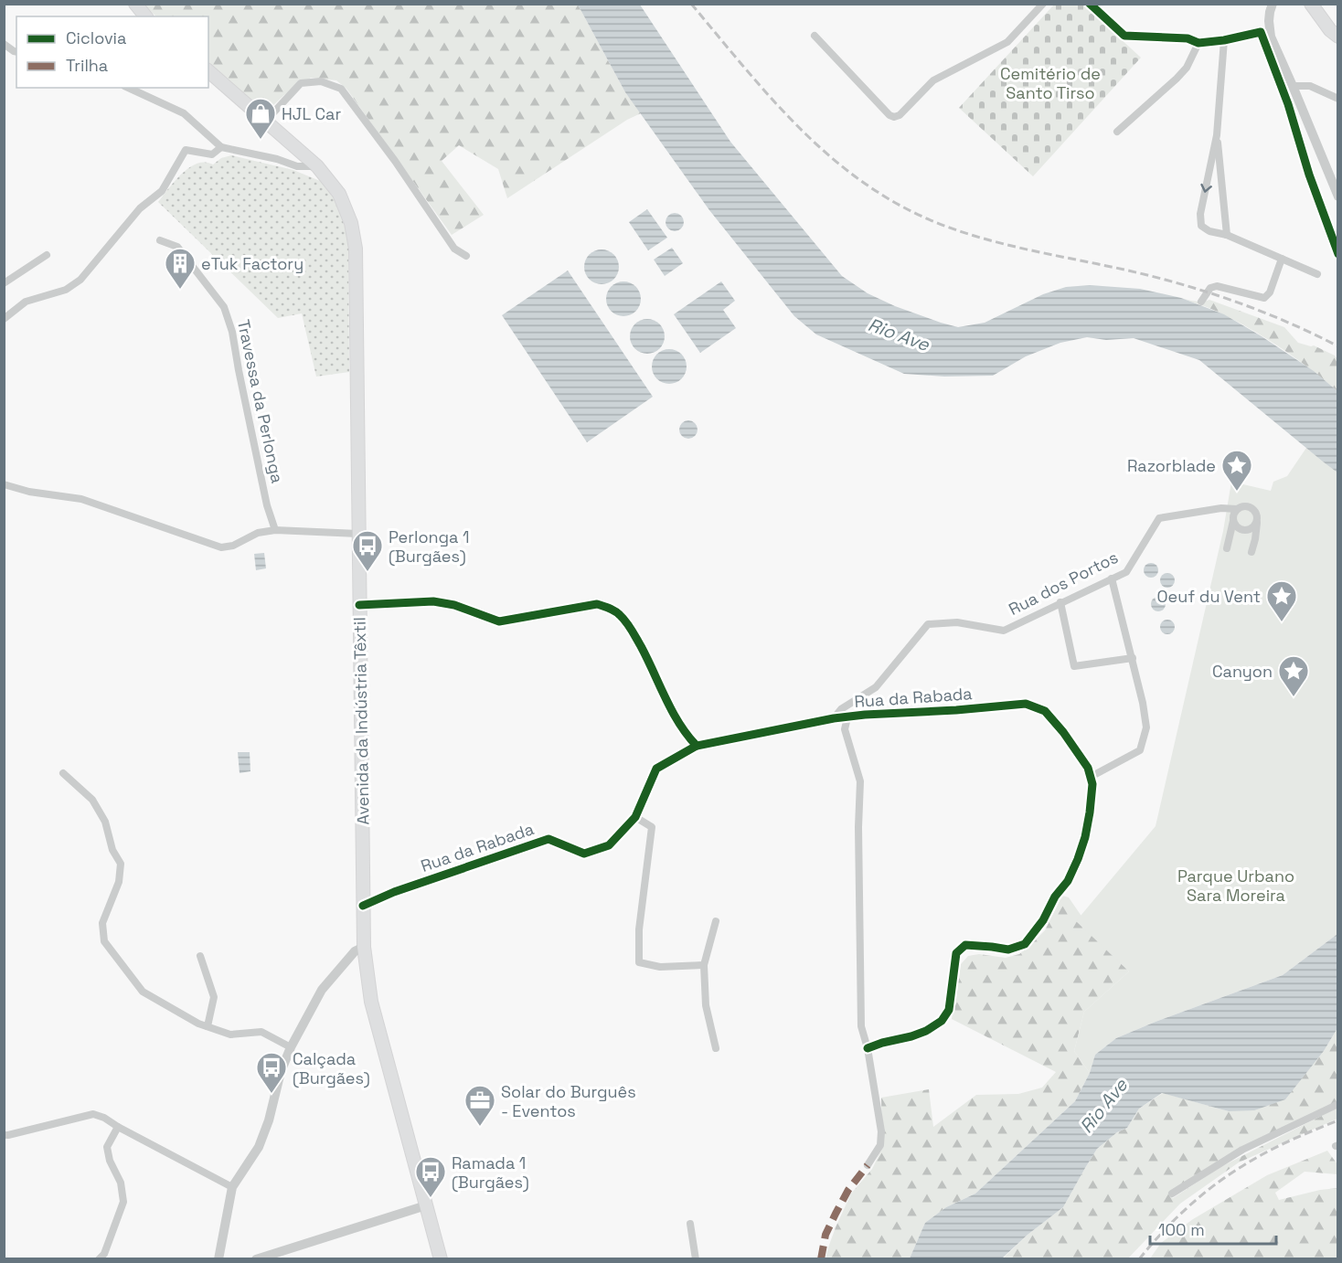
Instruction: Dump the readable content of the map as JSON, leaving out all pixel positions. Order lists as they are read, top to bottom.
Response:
{
  "streets": {
    "main road": ["Avenida da Indústria Têxtil"],
    "street": ["Travessa da Perlonga", "Rua dos Portos", "Rua da Rabada"]
  },
  "crossings": [
    ["Rua dos Portos", "Rua da Rabada"],
    ["Rua da Rabada", "Avenida da Indústria Têxtil"]
  ],
  "water": ["Rio Ave"],
  "parks": ["Cemitério de Santo Tirso", "Parque Urbano Sara Moreira"],
  "places": {
    "shop": ["HJL Car"],
    "building": ["eTuk Factory"],
    "place": ["Razorblade", "Oeuf du Vent", "Canyon"],
    "bus stop": ["Perlonga 1 (Burgães)", "Calçada (Burgães)", "Ramada 1 (Burgães)"],
    "office": ["Solar do Burguês - Eventos"]
  },
  "legend": ["Ciclovia", "Trilha"],
  "scale_bar": "100 m"
}
